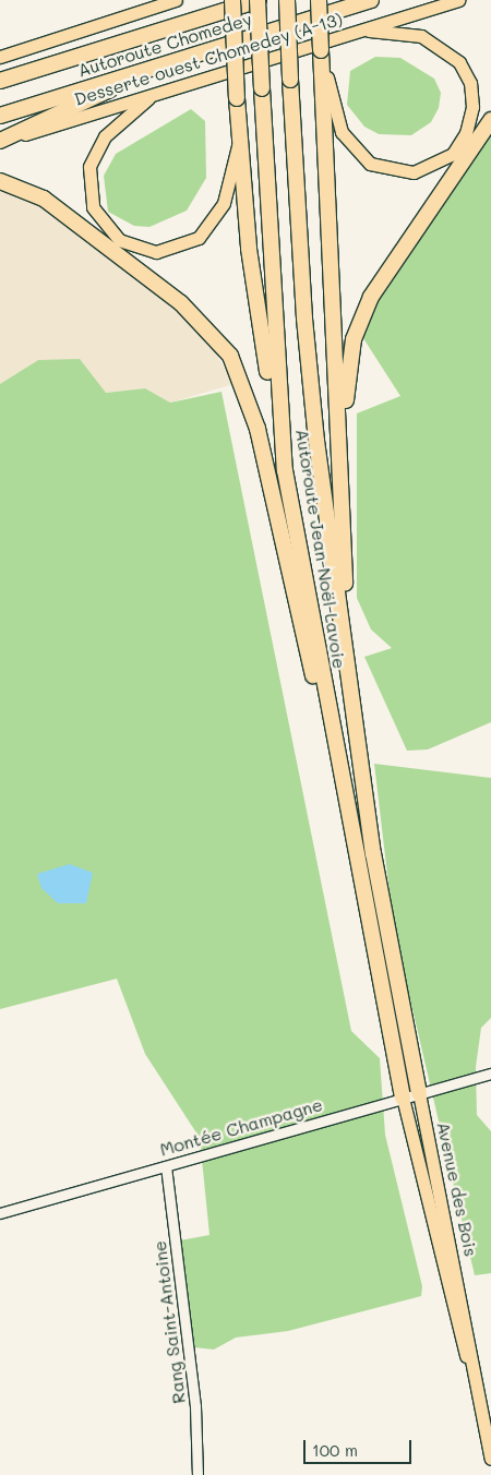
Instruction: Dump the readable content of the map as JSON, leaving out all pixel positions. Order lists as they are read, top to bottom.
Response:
{
  "streets": {
    "highway": ["Autoroute Chomedey", "Autoroute Jean-Noël-Lavoie"],
    "main road": ["Desserte ouest Chomedey (A-13)", "Avenue des Bois"],
    "street": ["Montée Champagne", "Rang Saint-Antoine"]
  },
  "crossings": [
    ["Autoroute Chomedey", "Autoroute Jean-Noël-Lavoie"],
    ["Autoroute Jean-Noël-Lavoie", "Montée Champagne"],
    ["Autoroute Jean-Noël-Lavoie", "Avenue des Bois"],
    ["Montée Champagne", "Avenue des Bois"],
    ["Montée Champagne", "Rang Saint-Antoine"]
  ],
  "scale_bar": "100 m"
}
